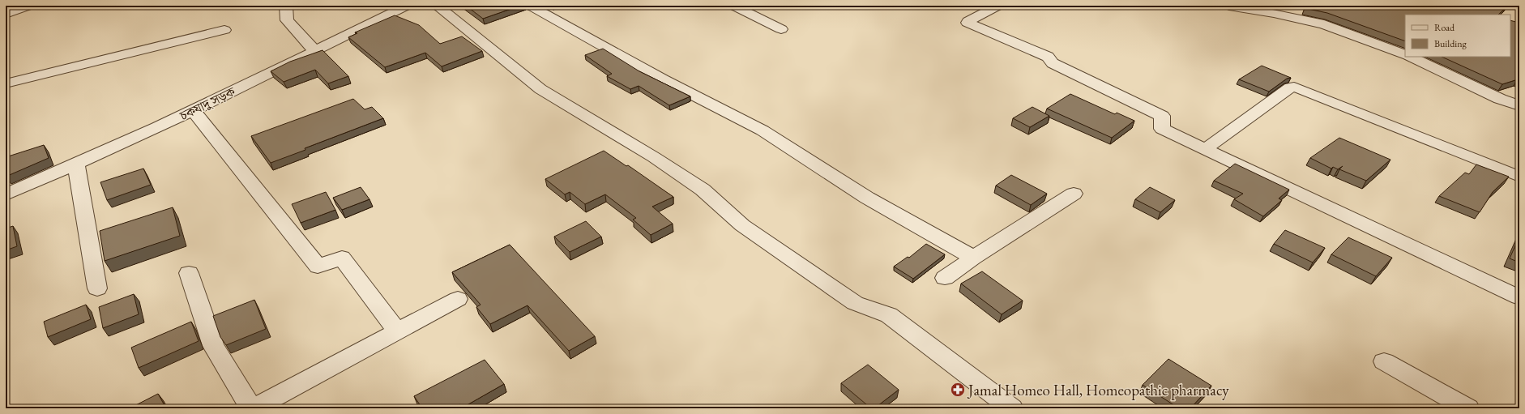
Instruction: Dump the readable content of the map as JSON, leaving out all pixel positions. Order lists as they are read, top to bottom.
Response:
{
  "streets": {
    "street": ["চকযাদু সড়ক"]
  },
  "places": {
    "pharmacy": ["Jamal Homeo Hall, Homeopathic pharmacy"]
  },
  "legend": ["Road", "Building"]
}
